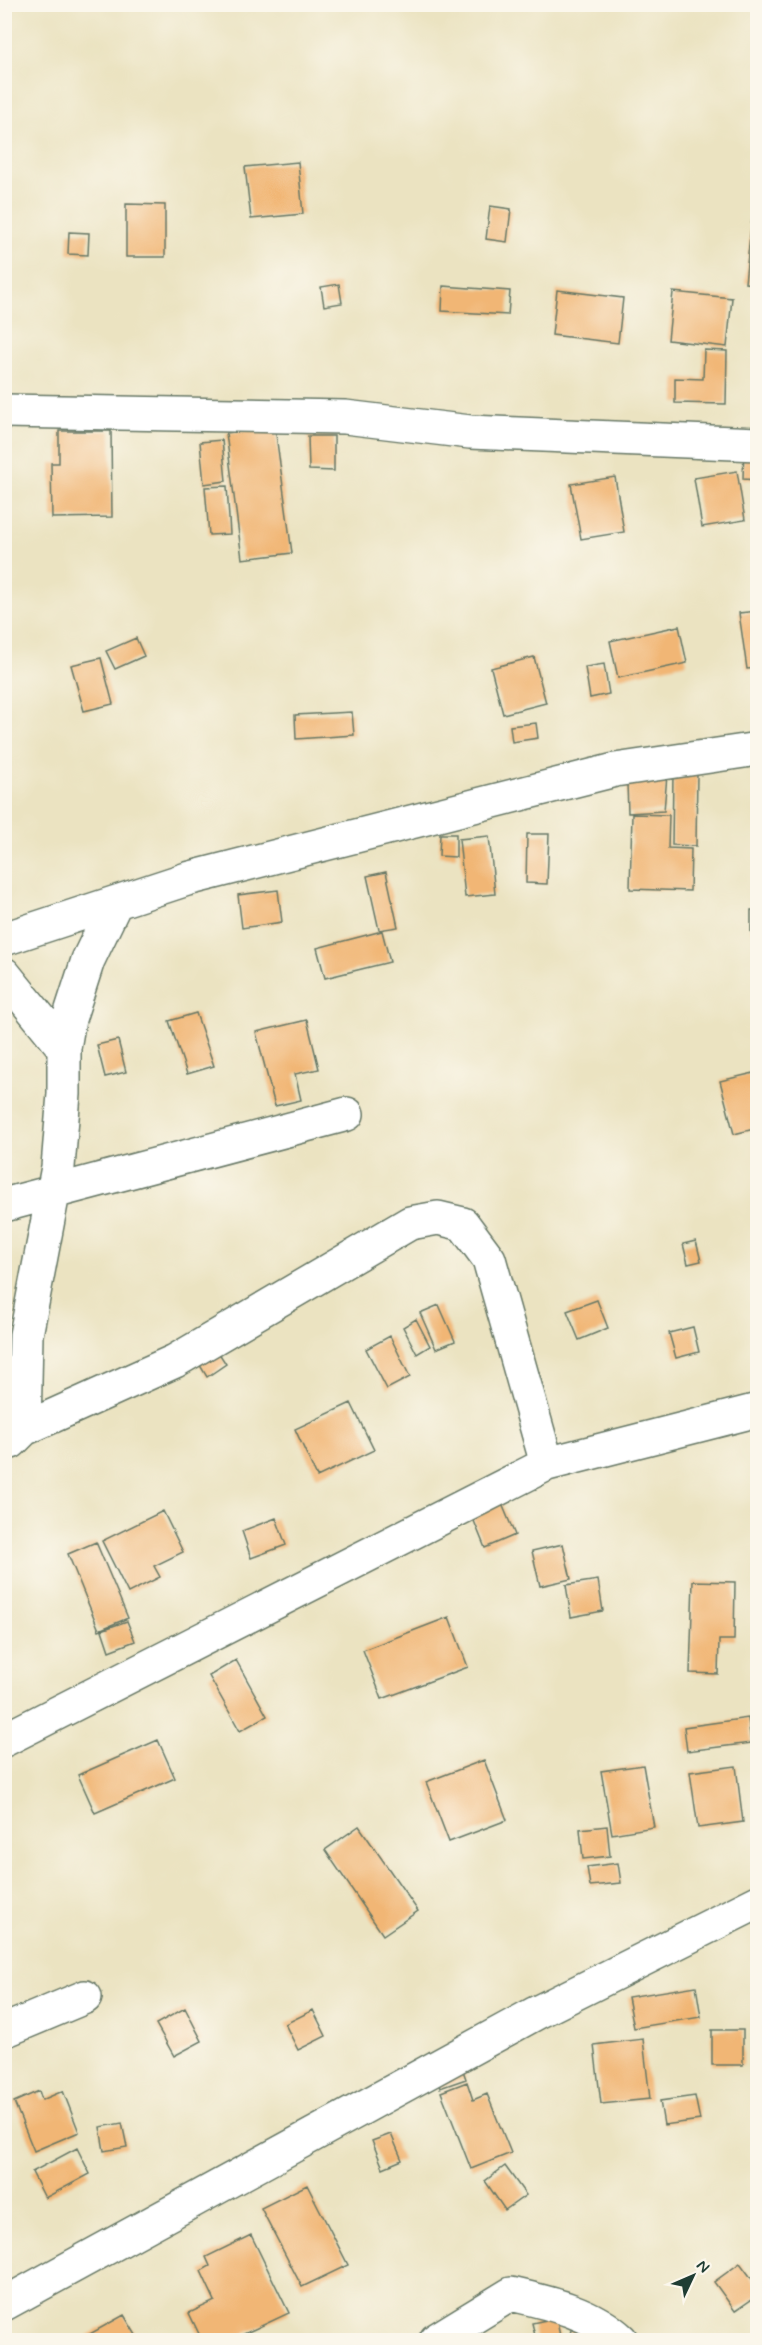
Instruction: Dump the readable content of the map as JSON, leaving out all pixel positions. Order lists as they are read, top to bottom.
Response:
{
  "north": "top right"
}
